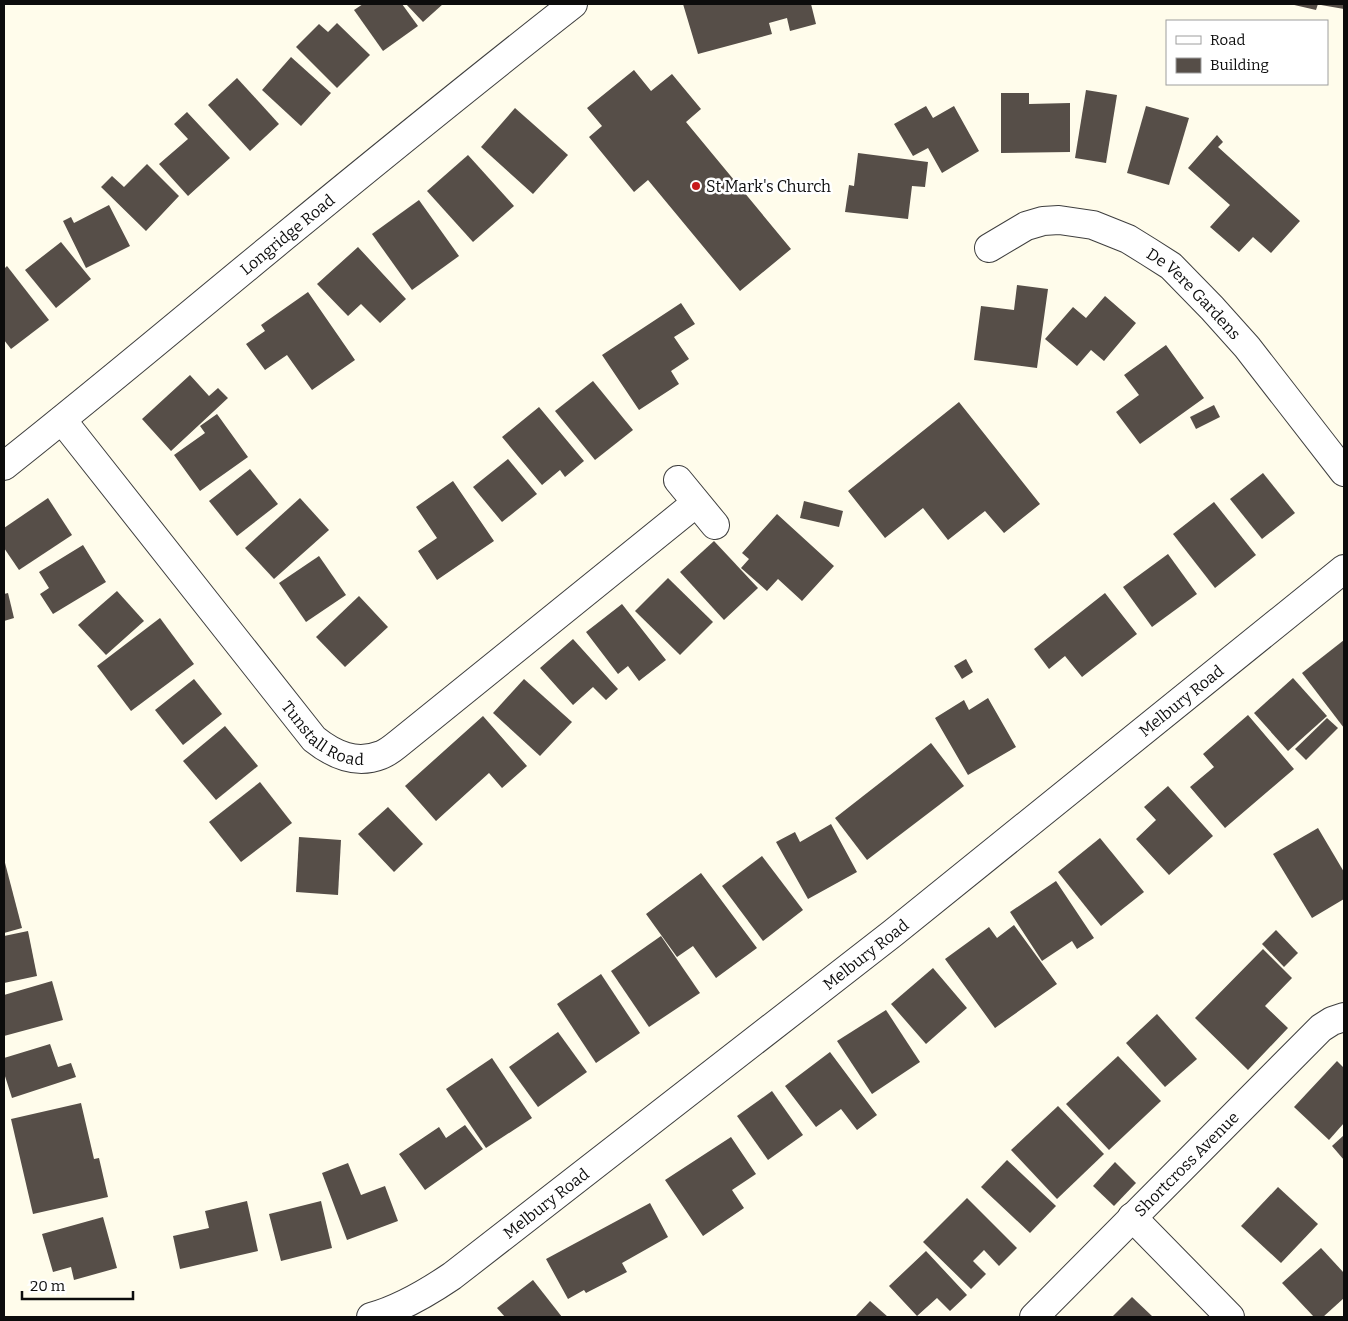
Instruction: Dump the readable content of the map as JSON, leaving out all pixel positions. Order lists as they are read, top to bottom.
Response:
{
  "streets": {
    "street": [
      "Longridge Road",
      "De Vere Gardens",
      "Melbury Road",
      "Tunstall Road",
      "Shortcross Avenue"
    ]
  },
  "crossings": [
    ["Longridge Road", "Tunstall Road"]
  ],
  "places": ["St Mark's Church"],
  "legend": ["Road", "Building"],
  "scale_bar": "20 m"
}
